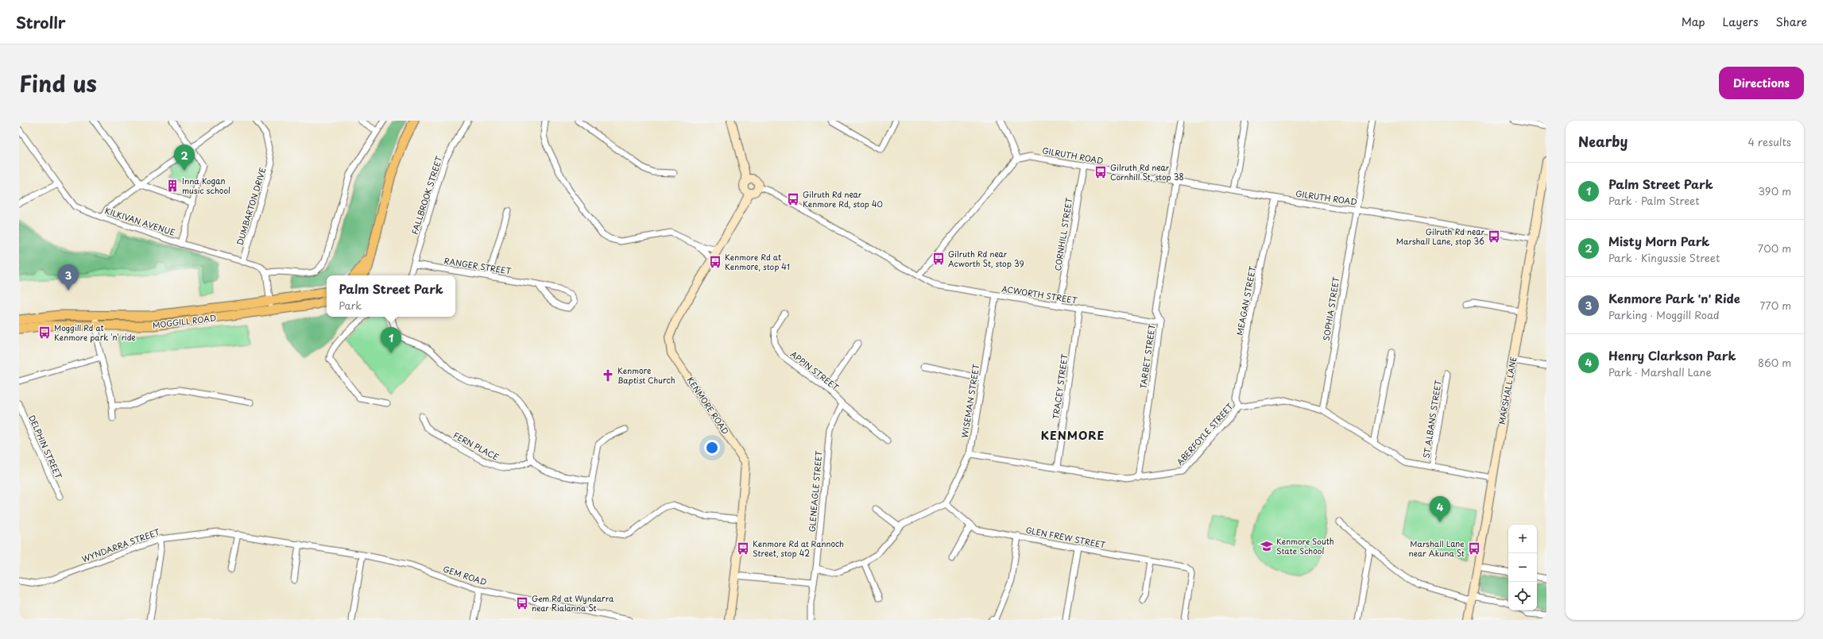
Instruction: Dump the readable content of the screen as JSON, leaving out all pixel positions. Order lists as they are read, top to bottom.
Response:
{
  "streets": {
    "main road": ["MOGGILL ROAD"],
    "street": [
      "GILRUTH ROAD",
      "FALLBROOK STREET",
      "DUMBARTON DRIVE",
      "KILKIVAN AVENUE",
      "CORNHILL STREET",
      "RANGER STREET",
      "ACWORTH STREET",
      "MEAGAN STREET",
      "SOPHIA STREET",
      "TARBET STREET",
      "APPIN STREET",
      "TRACEY STREET",
      "MARSHALL LANE",
      "WISEMAN STREET",
      "KENMORE ROAD",
      "ST ALBANS STREET",
      "ABERFOYLE STREET",
      "FERN PLACE",
      "DELPHIN STREET",
      "GLENEAGLE STREET",
      "GLEN FREW STREET",
      "WYNDARRA STREET",
      "GEM ROAD"
    ]
  },
  "crossings": [
    ["GILRUTH ROAD", "CORNHILL STREET"],
    ["GILRUTH ROAD", "MEAGAN STREET"],
    ["GILRUTH ROAD", "SOPHIA STREET"],
    ["GILRUTH ROAD", "TARBET STREET"],
    ["GILRUTH ROAD", "MARSHALL LANE"],
    ["FALLBROOK STREET", "RANGER STREET"],
    ["DUMBARTON DRIVE", "KILKIVAN AVENUE"],
    ["CORNHILL STREET", "ACWORTH STREET"],
    ["ACWORTH STREET", "TARBET STREET"],
    ["ACWORTH STREET", "TRACEY STREET"],
    ["ACWORTH STREET", "WISEMAN STREET"],
    ["MEAGAN STREET", "ABERFOYLE STREET"],
    ["SOPHIA STREET", "ABERFOYLE STREET"],
    ["TARBET STREET", "ABERFOYLE STREET"],
    ["APPIN STREET", "GLENEAGLE STREET"],
    ["TRACEY STREET", "ABERFOYLE STREET"],
    ["MARSHALL LANE", "ABERFOYLE STREET"],
    ["WISEMAN STREET", "ABERFOYLE STREET"],
    ["WISEMAN STREET", "GLEN FREW STREET"],
    ["ST ALBANS STREET", "ABERFOYLE STREET"],
    ["WYNDARRA STREET", "GEM ROAD"]
  ],
  "districts": ["KENMORE"],
  "places": {
    "bus stop": [
      "Gilruth Rd near Cornhill St, stop 38",
      "Gilruth Rd near Kenmore Rd, stop 40",
      "Gilruth Rd near Marshall Lane, stop 36",
      "Gilruth Rd near Acworth St, stop 39",
      "Kenmore Rd at Kenmore, stop 41",
      "Moggill Rd at Kenmore park 'n' ride",
      "Kenmore Rd at Rannoch Street, stop 42",
      "Marshall Lane near Akuna St",
      "Gem Rd at Wyndarra near Rialanna St"
    ],
    "building": ["Inna Kogan music school"],
    "church": ["Kenmore Baptist Church"],
    "school or university": ["Kenmore South State School"]
  },
  "page": {
    "header": "Strollr",
    "nav": ["Map", "Layers", "Share"],
    "title": "Find us",
    "buttons": "Directions",
    "heading": ["Nearby", "4 results"],
    "pins": [
      "2",
      "3",
      "1",
      "4"
    ],
    "list": [
      {
        "mark": "1",
        "name": "Palm Street Park",
        "note": "Park · Palm Street",
        "value": "390 m"
      },
      {
        "mark": "2",
        "name": "Misty Morn Park",
        "note": "Park · Kingussie Street",
        "value": "700 m"
      },
      {
        "mark": "3",
        "name": "Kenmore Park 'n' Ride",
        "note": "Parking · Moggill Road",
        "value": "770 m"
      },
      {
        "mark": "4",
        "name": "Henry Clarkson Park",
        "note": "Park · Marshall Lane",
        "value": "860 m"
      }
    ],
    "popup": ["Palm Street Park", "Park"],
    "map_buttons": ["+", "−"]
  }
}
